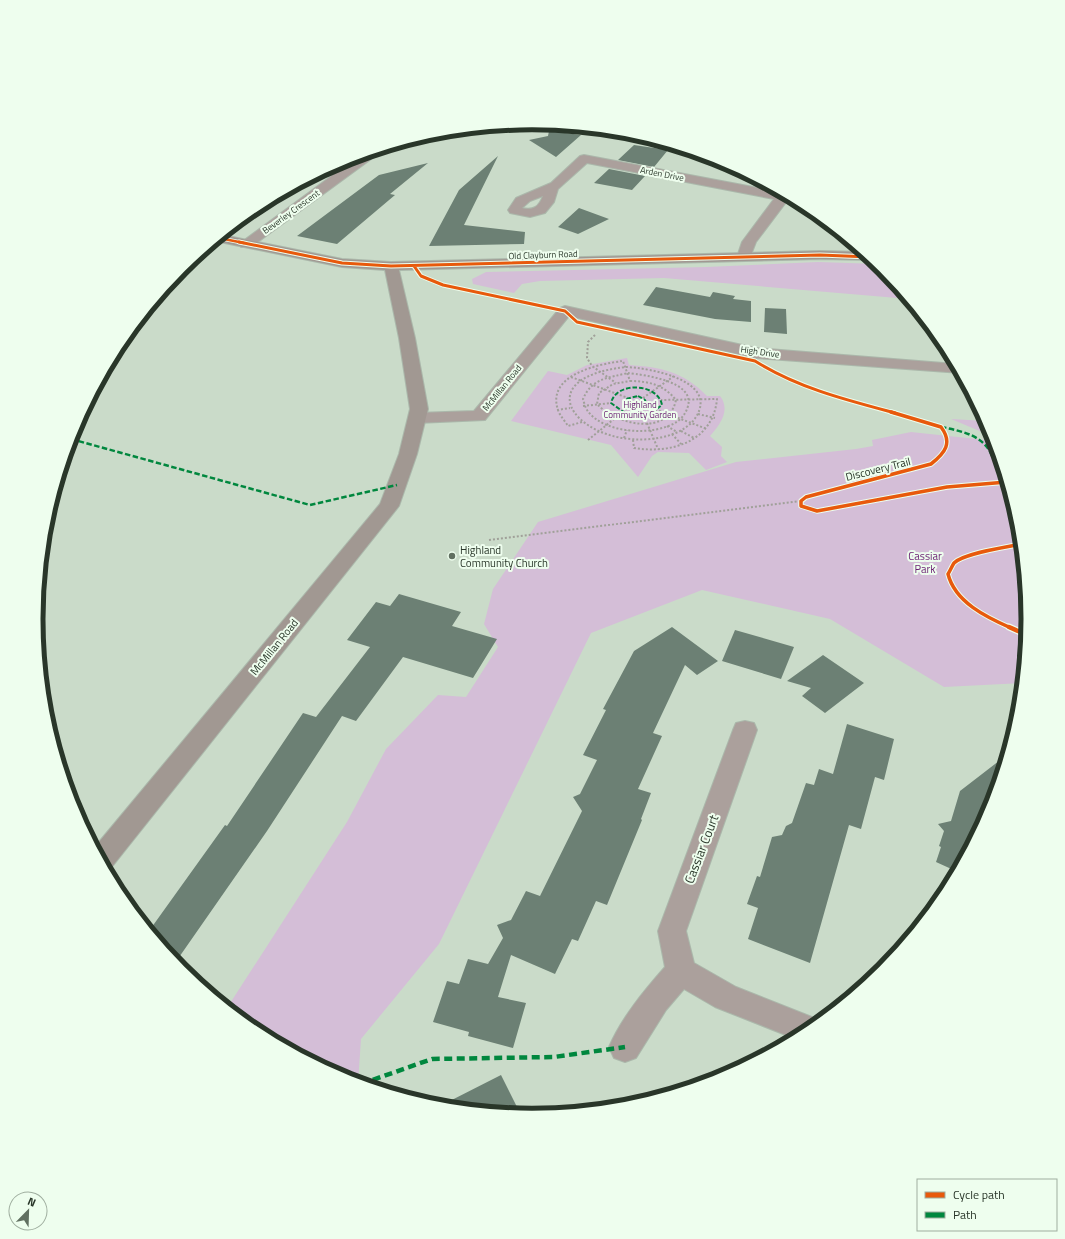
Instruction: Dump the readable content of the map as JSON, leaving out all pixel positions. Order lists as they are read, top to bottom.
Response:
{
  "streets": {
    "main road": ["Old Clayburn Road", "McMillan Road"],
    "street": [
      "Arden Drive",
      "Beverley Crescent",
      "High Drive",
      "Cassiar Court"
    ],
    "cycle path": ["Discovery Trail"]
  },
  "crossings": [
    ["Beverley Crescent", "Old Clayburn Road"],
    ["Old Clayburn Road", "McMillan Road"],
    ["High Drive", "McMillan Road"]
  ],
  "parks": ["Highland Community Garden", "Cassiar Park"],
  "places": ["Highland Community Church"],
  "legend": ["Cycle path", "Path"],
  "north": "top right"
}
